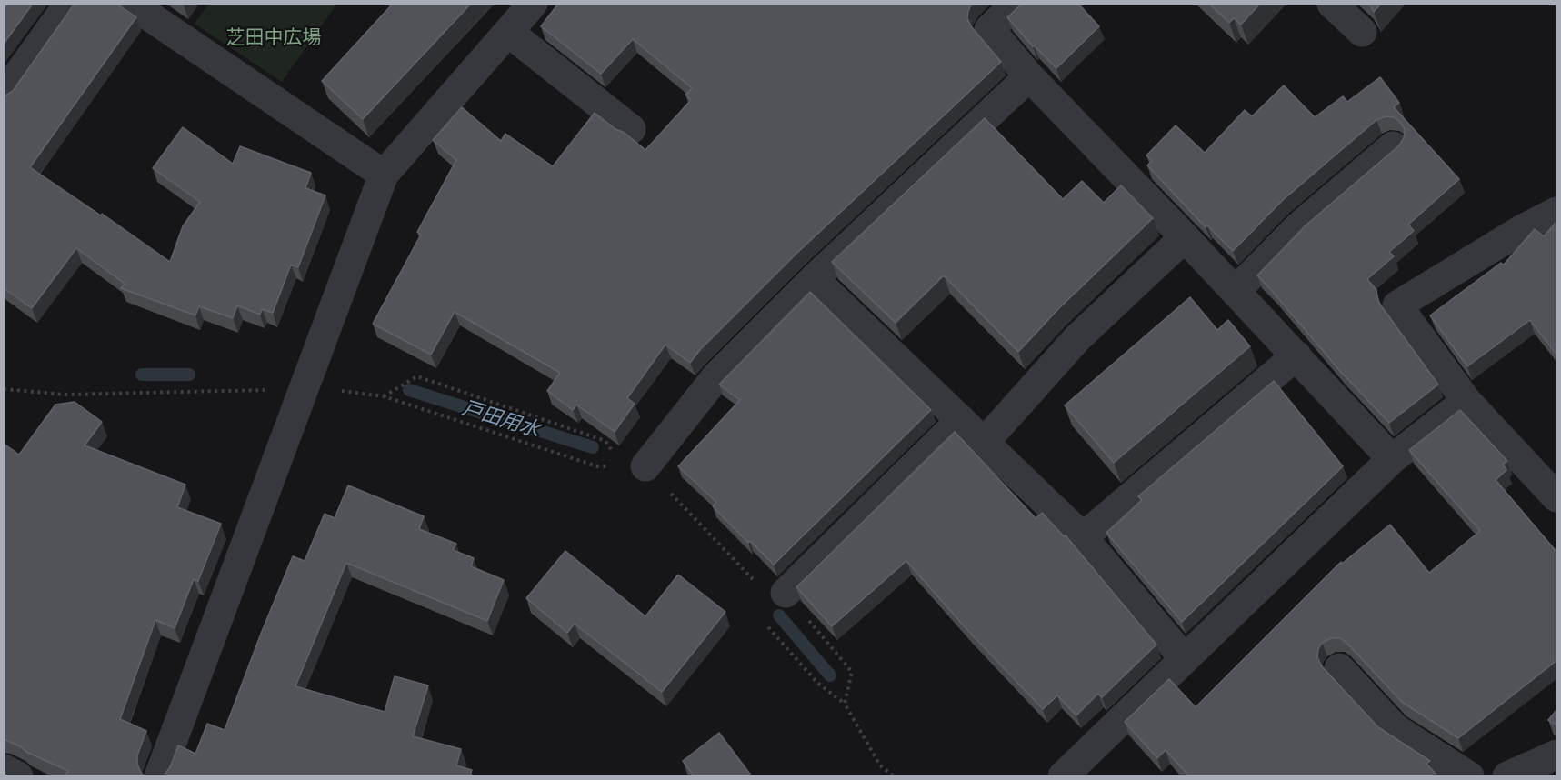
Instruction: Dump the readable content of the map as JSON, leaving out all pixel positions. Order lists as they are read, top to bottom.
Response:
{
  "water": ["戸田用水"],
  "parks": ["芝田中広場"]
}
